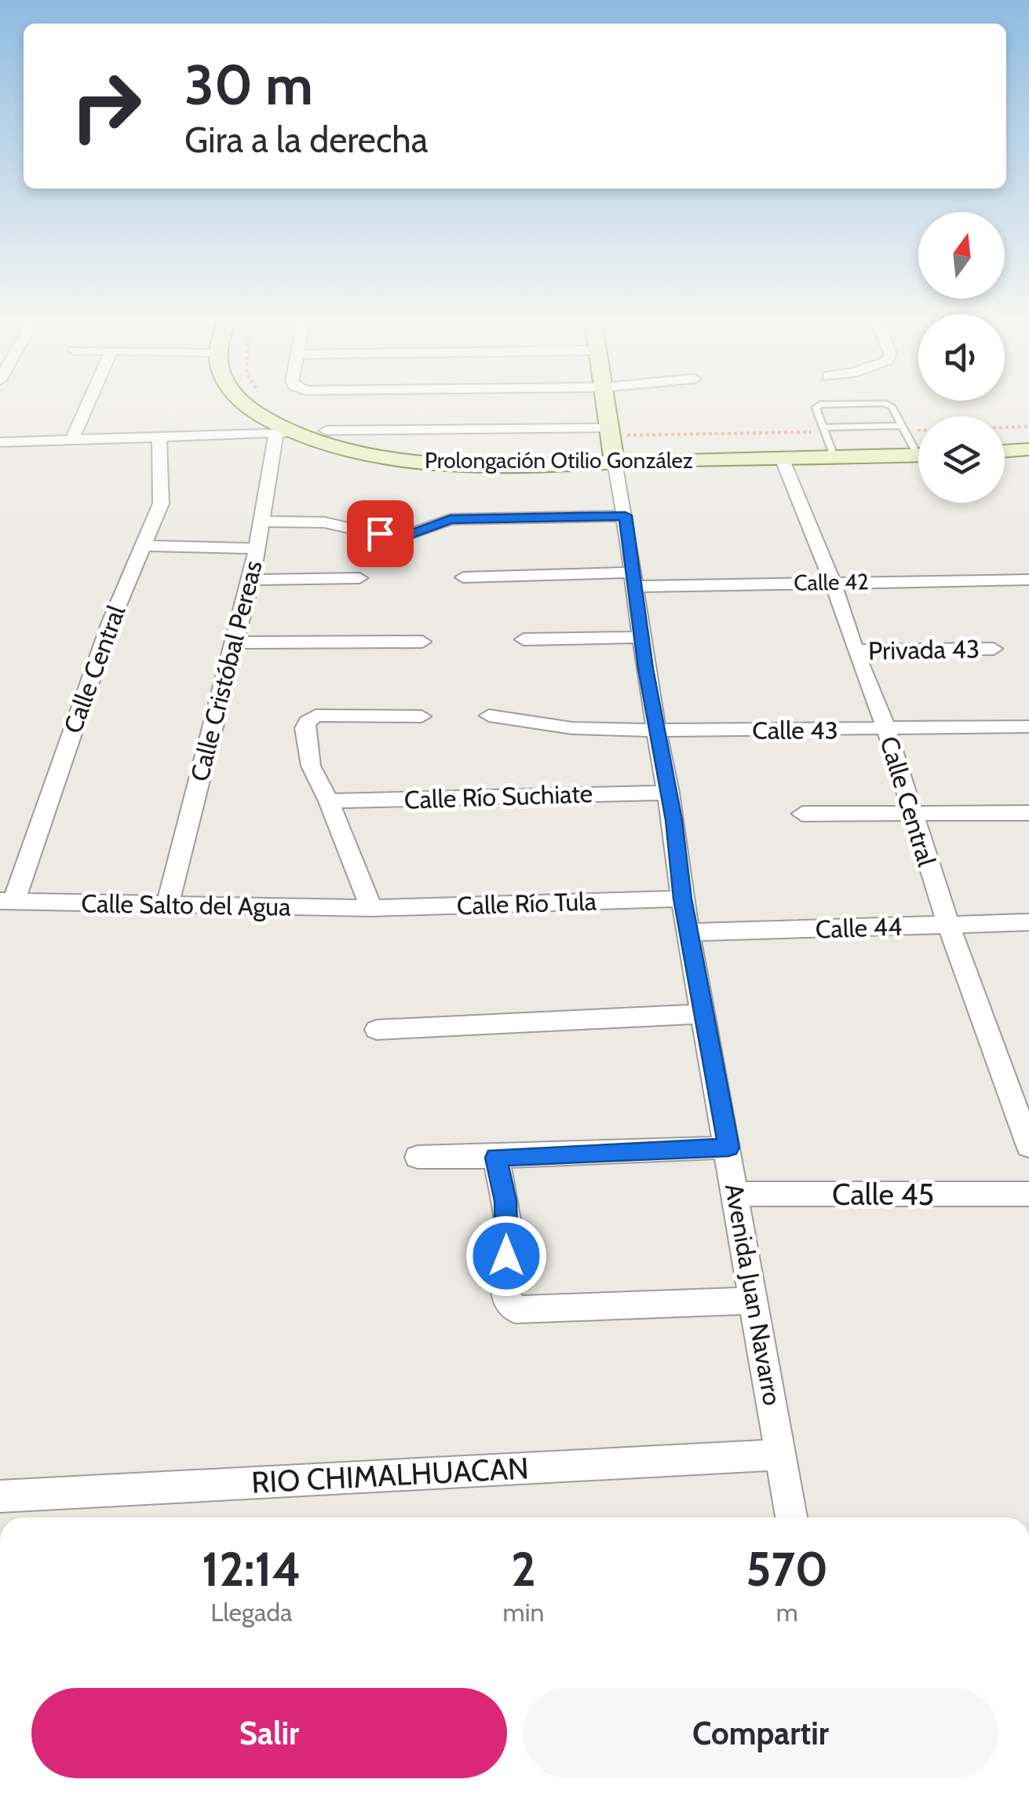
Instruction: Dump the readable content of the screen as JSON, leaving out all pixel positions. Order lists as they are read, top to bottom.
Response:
{
  "streets": {
    "main road": ["Prolongación Otilio González", "Avenida Juan Navarro"],
    "street": [
      "Calle 42",
      "Privada 43",
      "Calle Central",
      "Calle Cristóbal Pereas",
      "Calle 43",
      "Calle Río Suchiate",
      "Calle Río Tula",
      "Calle Salto del Agua",
      "Calle 44",
      "Calle 45",
      "RIO CHIMALHUACAN"
    ]
  },
  "crossings": [
    ["Prolongación Otilio González", "Calle Central"],
    ["Prolongación Otilio González", "Calle Cristóbal Pereas"],
    ["Prolongación Otilio González", "Avenida Juan Navarro"],
    ["Calle 42", "Calle Central"],
    ["Calle 42", "Avenida Juan Navarro"],
    ["Privada 43", "Calle Central"],
    ["Calle Central", "Calle 43"],
    ["Calle Central", "Calle Salto del Agua"],
    ["Calle Central", "Calle 44"],
    ["Calle Cristóbal Pereas", "Calle Salto del Agua"],
    ["Calle 43", "Avenida Juan Navarro"],
    ["Calle Río Suchiate", "Avenida Juan Navarro"],
    ["Calle Río Tula", "Calle Salto del Agua"],
    ["Calle Río Tula", "Avenida Juan Navarro"],
    ["Calle 44", "Avenida Juan Navarro"],
    ["Calle 45", "Avenida Juan Navarro"],
    ["Avenida Juan Navarro", "RIO CHIMALHUACAN"]
  ],
  "north": "top",
  "page": {
    "turn": ["30 m", "Gira a la derecha"],
    "eta": [
      "12:14",
      "Llegada",
      "2",
      "min",
      "570",
      "m"
    ],
    "buttons": ["Salir", "Compartir"]
  }
}
